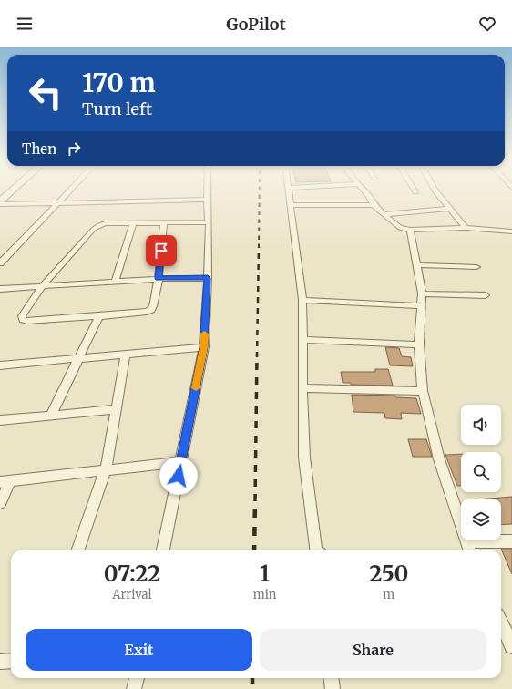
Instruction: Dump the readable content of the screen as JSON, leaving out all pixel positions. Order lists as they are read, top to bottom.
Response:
{
  "page": {
    "header": "GoPilot",
    "turn": ["170 m", "Turn left"],
    "then": "Then",
    "eta": [
      "07:22",
      "Arrival",
      "1",
      "min",
      "250",
      "m"
    ],
    "buttons": ["Exit", "Share"]
  }
}
